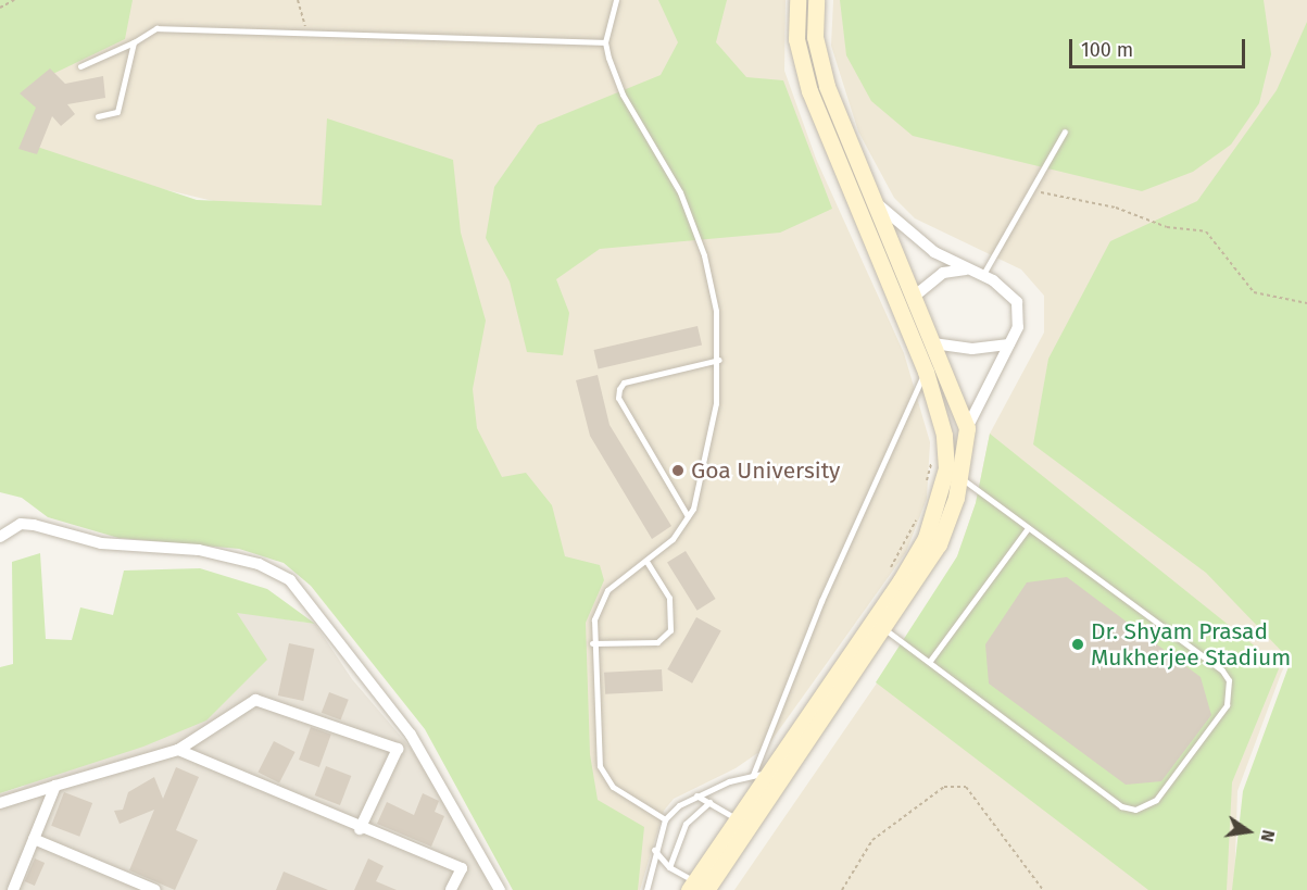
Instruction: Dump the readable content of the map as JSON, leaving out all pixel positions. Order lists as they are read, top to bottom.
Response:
{
  "places": ["Goa University", "Dr. Shyam Prasad Mukherjee Stadium"],
  "scale_bar": "100 m",
  "north": "right"
}
